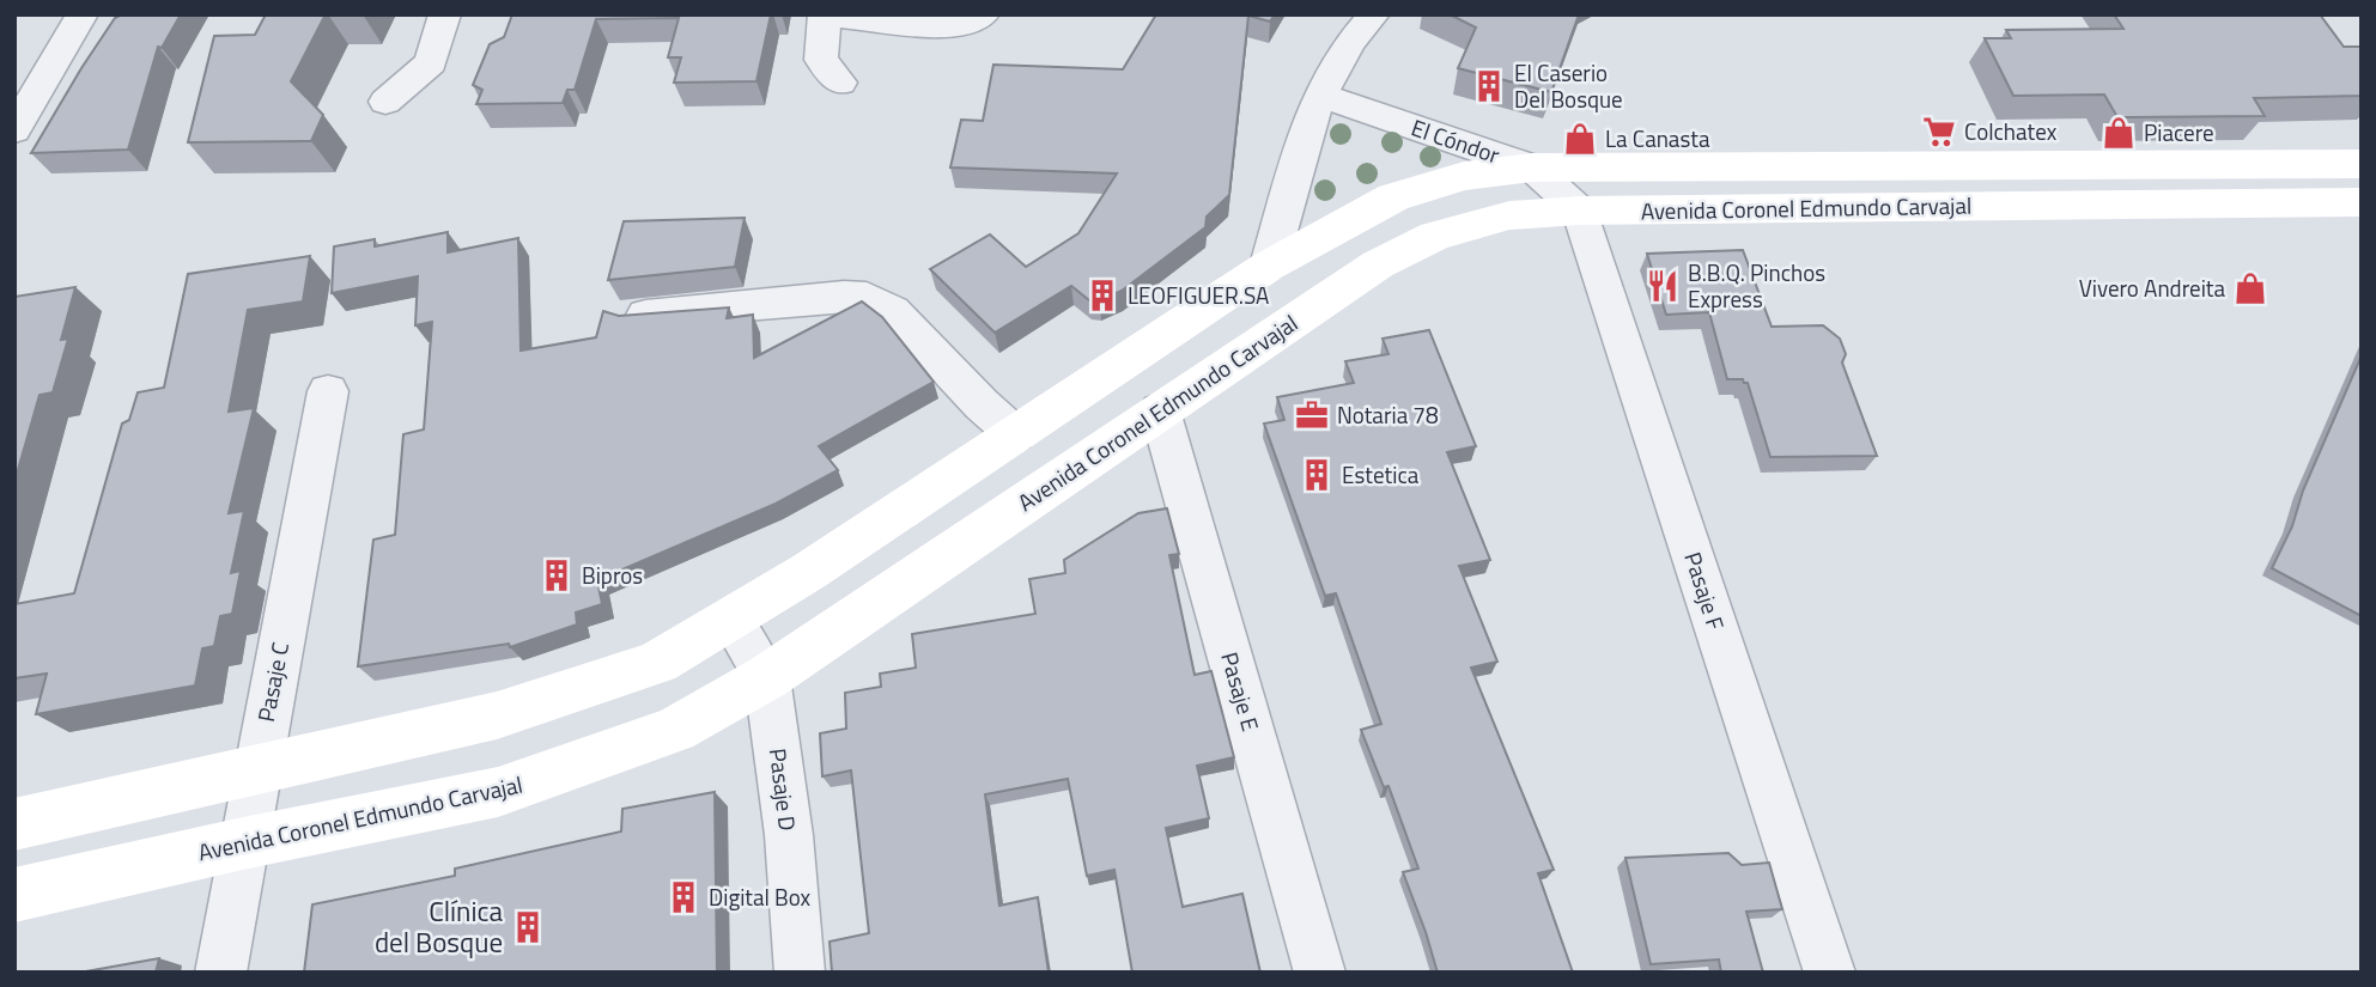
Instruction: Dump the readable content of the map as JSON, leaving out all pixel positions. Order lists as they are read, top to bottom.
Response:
{
  "streets": {
    "main road": ["Avenida Coronel Edmundo Carvajal"],
    "street": [
      "El Cóndor",
      "Pasaje F",
      "Pasaje C",
      "Pasaje E",
      "Pasaje D"
    ]
  },
  "crossings": [
    ["El Cóndor", "Avenida Coronel Edmundo Carvajal"],
    ["El Cóndor", "Pasaje F"],
    ["Avenida Coronel Edmundo Carvajal", "Pasaje F"],
    ["Avenida Coronel Edmundo Carvajal", "Pasaje C"],
    ["Avenida Coronel Edmundo Carvajal", "Pasaje E"],
    ["Avenida Coronel Edmundo Carvajal", "Pasaje D"]
  ],
  "places": {
    "building": [
      "El Caserio Del Bosque",
      "LEOFIGUER.SA",
      "Estetica",
      "Bipros",
      "Digital Box",
      "Clínica del Bosque"
    ],
    "supermarket": ["Colchatex"],
    "shop": ["Piacere", "La Canasta", "Vivero Andreita"],
    "restaurant": ["B.B.Q. Pinchos Express"],
    "office": ["Notaria 78"]
  }
}
